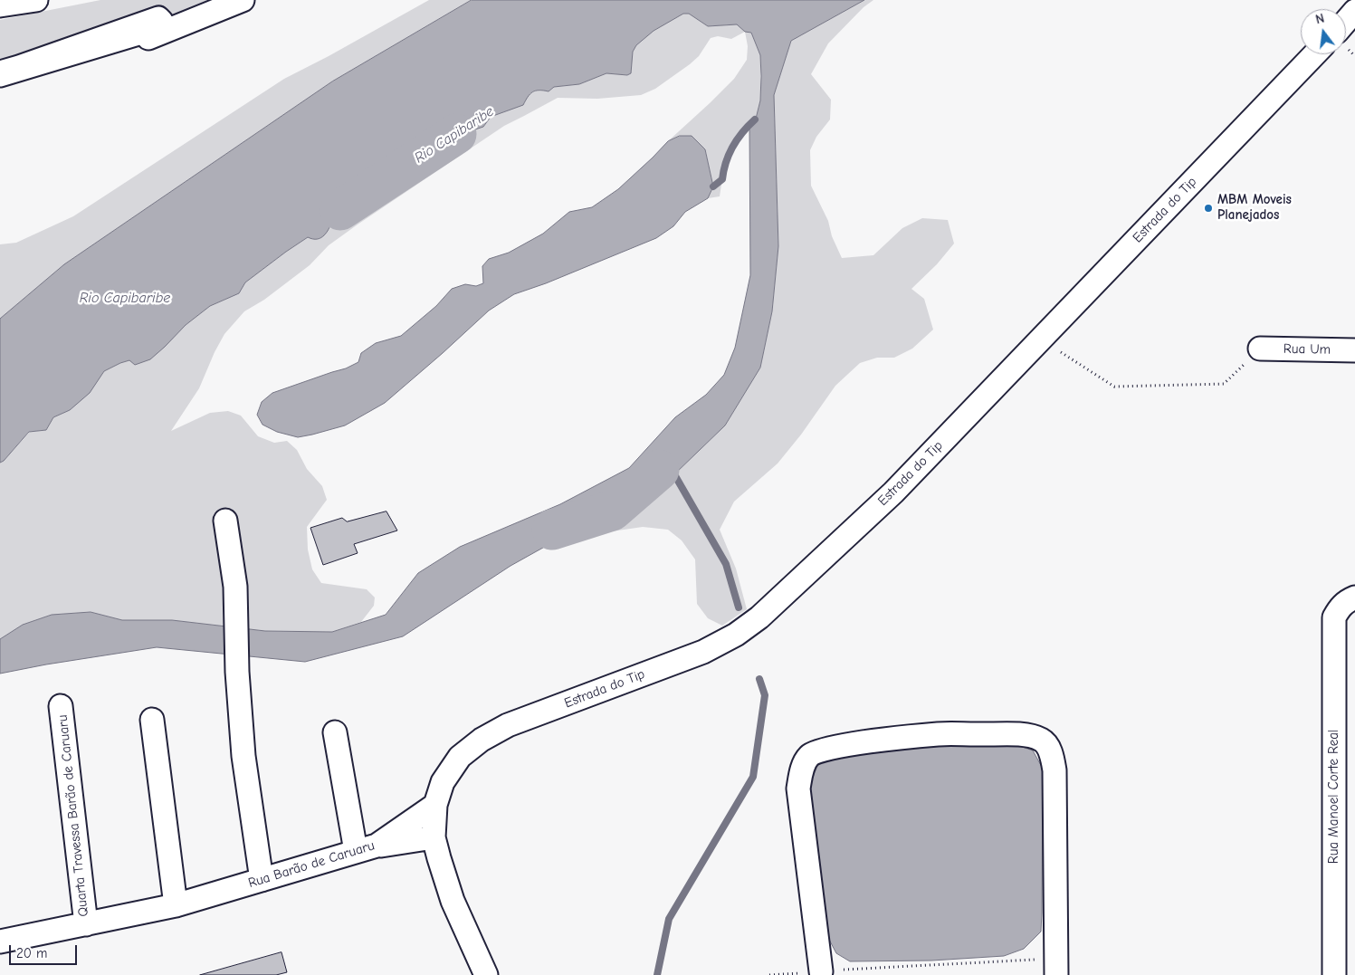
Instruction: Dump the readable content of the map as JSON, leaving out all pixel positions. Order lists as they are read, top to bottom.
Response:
{
  "streets": {
    "street": [
      "Estrada do Tip",
      "Rua Um",
      "Rua Manoel Corte Real",
      "Quarta Travessa Barão de Caruaru",
      "Rua Barão de Caruaru"
    ]
  },
  "crossings": [
    ["Estrada do Tip", "Rua Barão de Caruaru"],
    ["Quarta Travessa Barão de Caruaru", "Rua Barão de Caruaru"]
  ],
  "water": ["Rio Capibaribe"],
  "places": ["MBM Moveis Planejados"],
  "scale_bar": "20 m",
  "north": "top"
}
